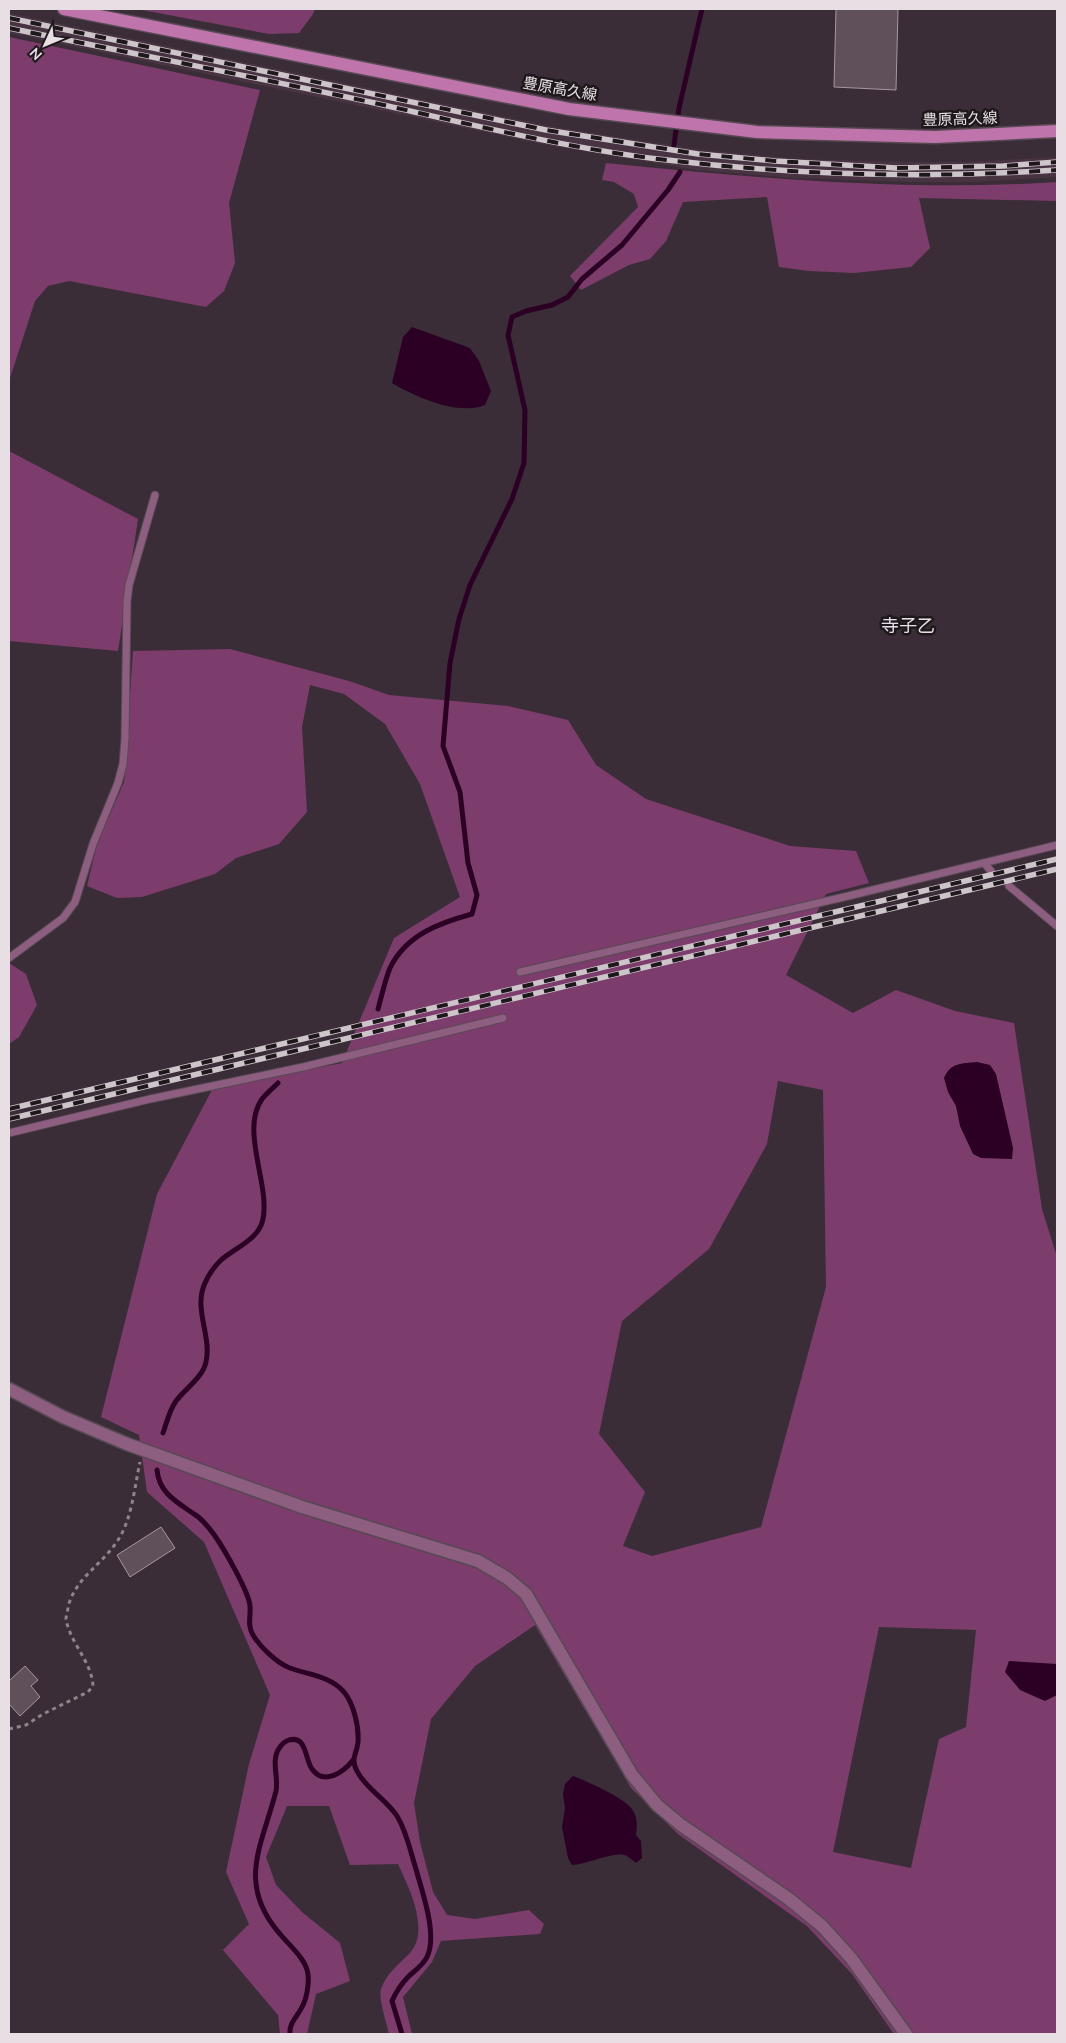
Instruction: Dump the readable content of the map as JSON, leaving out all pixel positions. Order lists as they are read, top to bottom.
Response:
{
  "streets": {
    "main road": ["豊原高久線"]
  },
  "districts": ["寺子乙"],
  "north": "bottom left"
}
